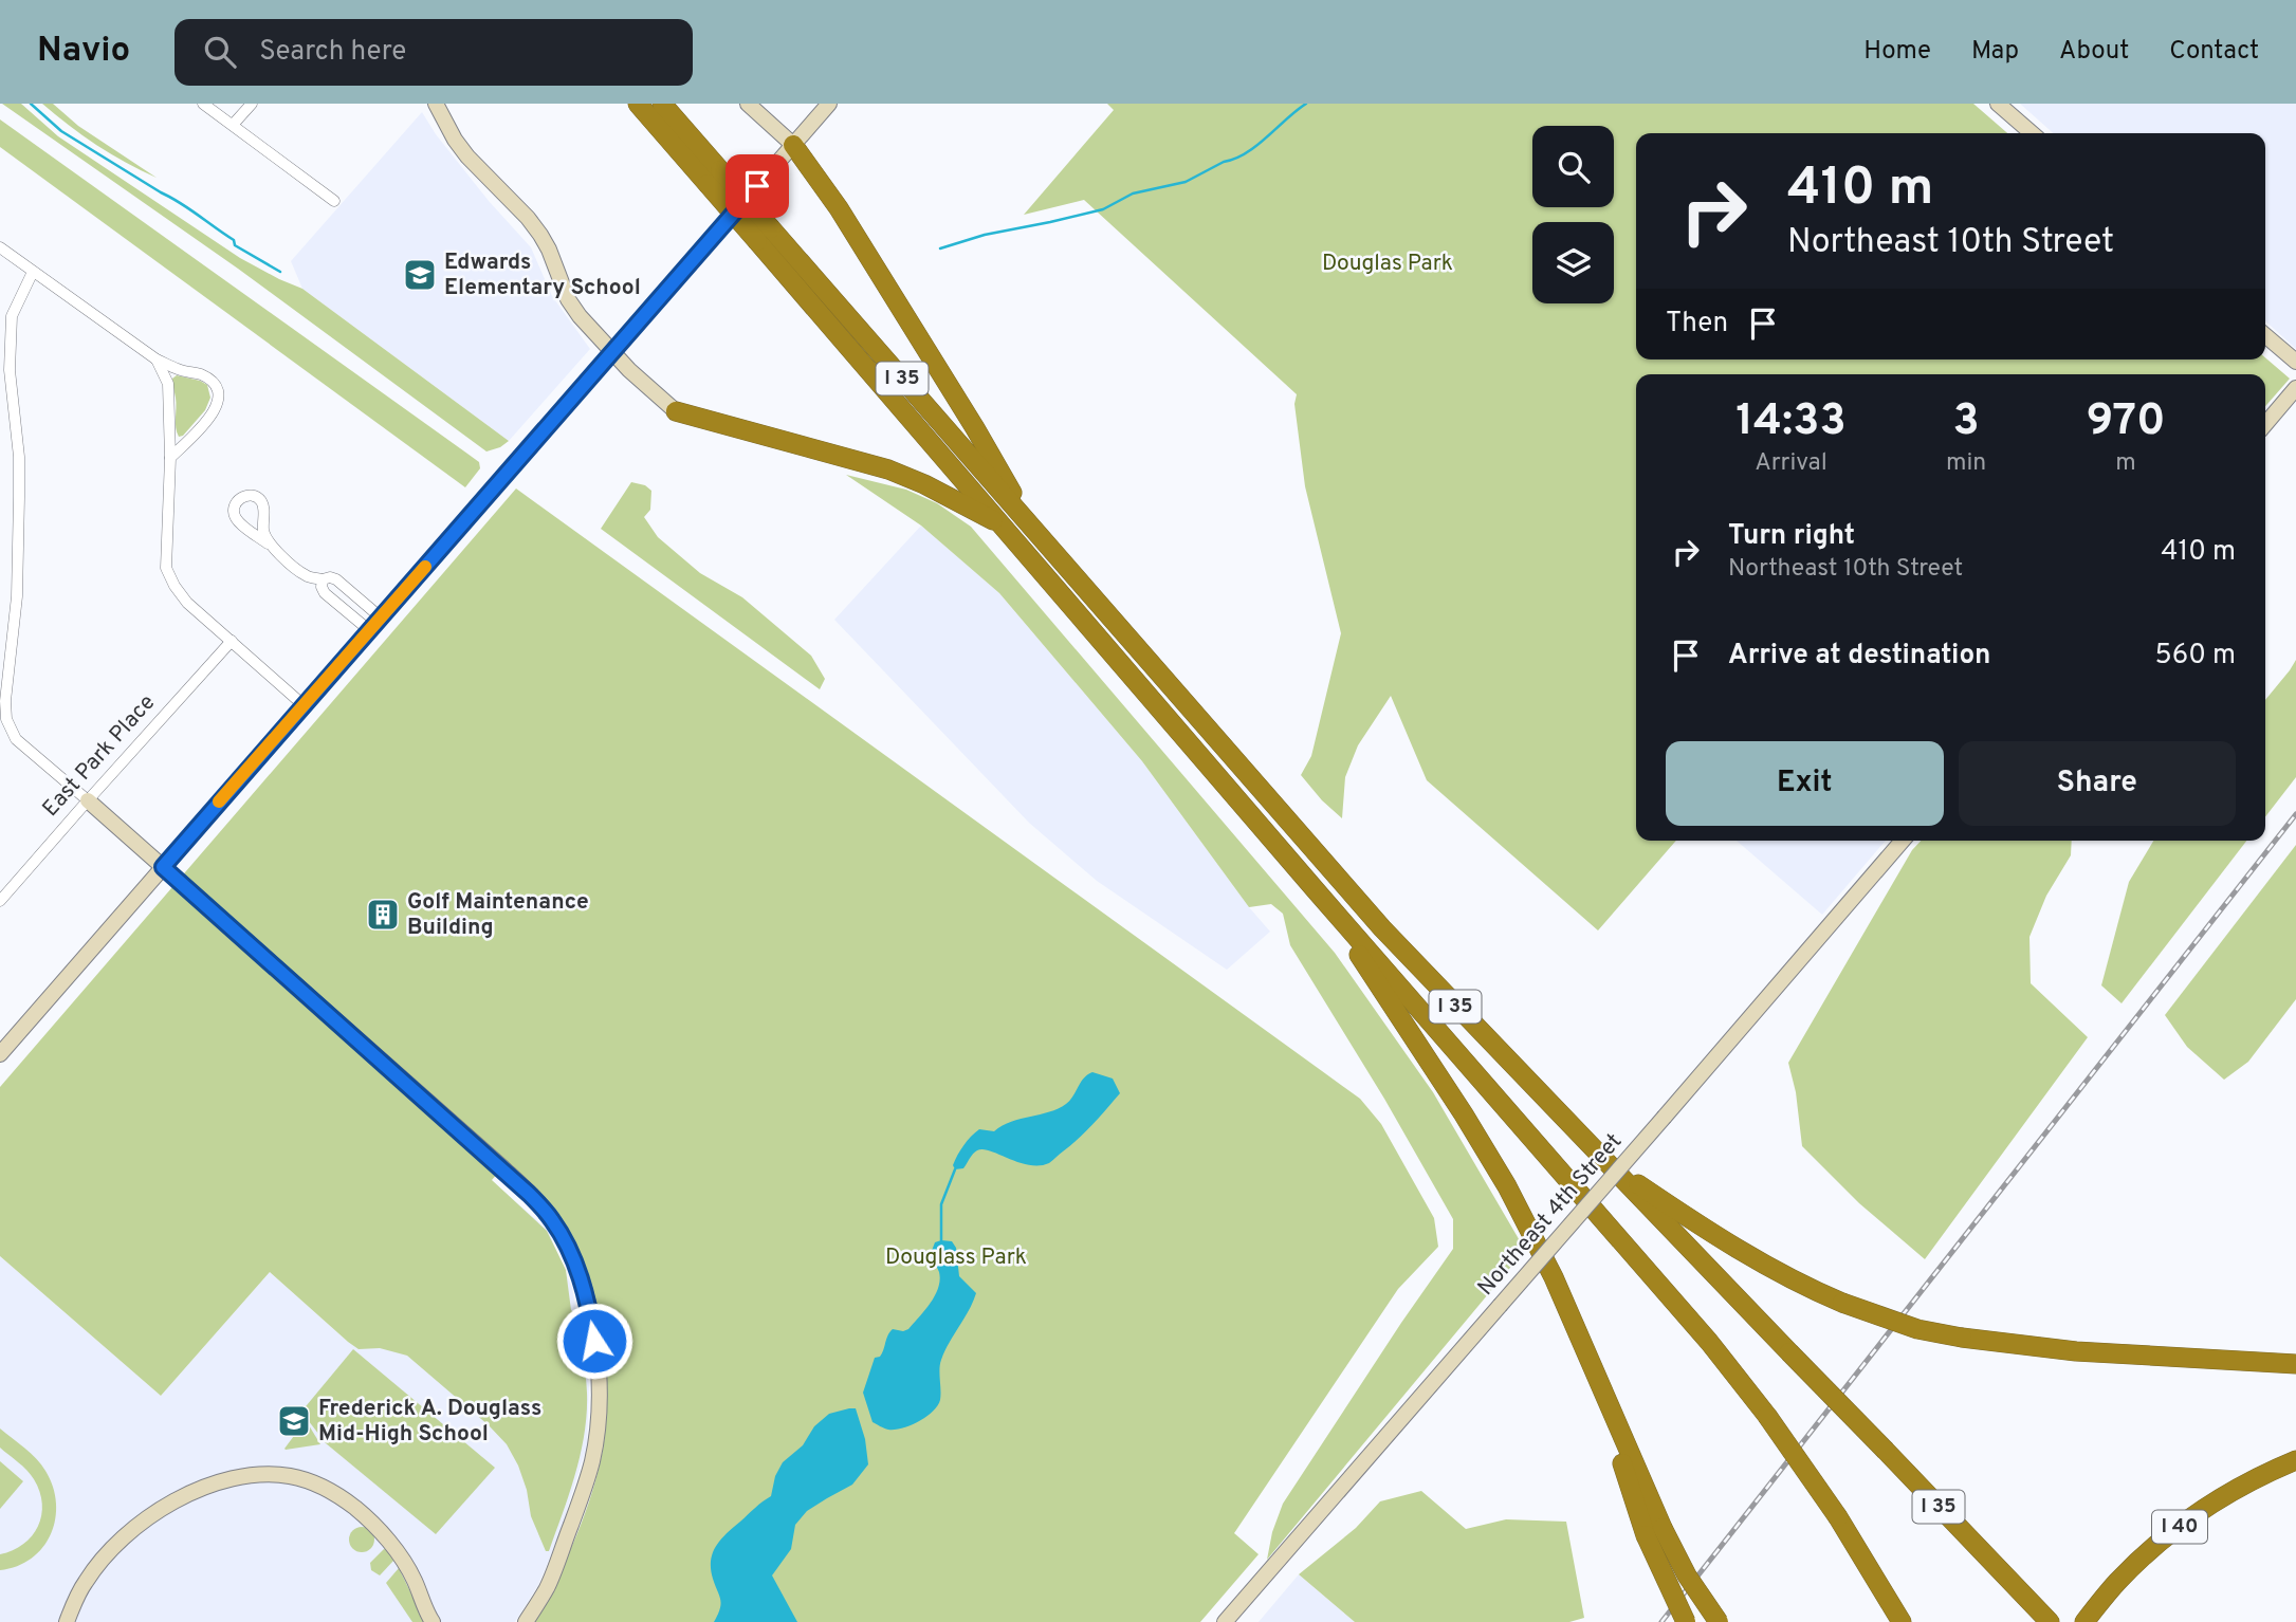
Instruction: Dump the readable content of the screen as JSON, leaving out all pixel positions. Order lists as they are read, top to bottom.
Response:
{
  "streets": {
    "highway": ["I 35", "I 40"],
    "street": ["East Park Place", "Northeast 4th Street"]
  },
  "parks": ["Douglas Park", "Douglass Park"],
  "places": {
    "school or university": ["Edwards Elementary School", "Frederick A. Douglass Mid-High School"],
    "building": ["Golf Maintenance Building"]
  },
  "page": {
    "header": "Navio",
    "search": "Search here",
    "nav": [
      "Home",
      "Map",
      "About",
      "Contact"
    ],
    "turn": ["410 m", "Northeast 10th Street"],
    "then": "Then",
    "eta": [
      "14:33",
      "Arrival",
      "3",
      "min",
      "970",
      "m"
    ],
    "list": [
      {
        "name": "Turn right",
        "note": "Northeast 10th Street",
        "value": "410 m"
      },
      {
        "name": "Arrive at destination",
        "value": "560 m"
      }
    ],
    "buttons": ["Exit", "Share"]
  }
}
